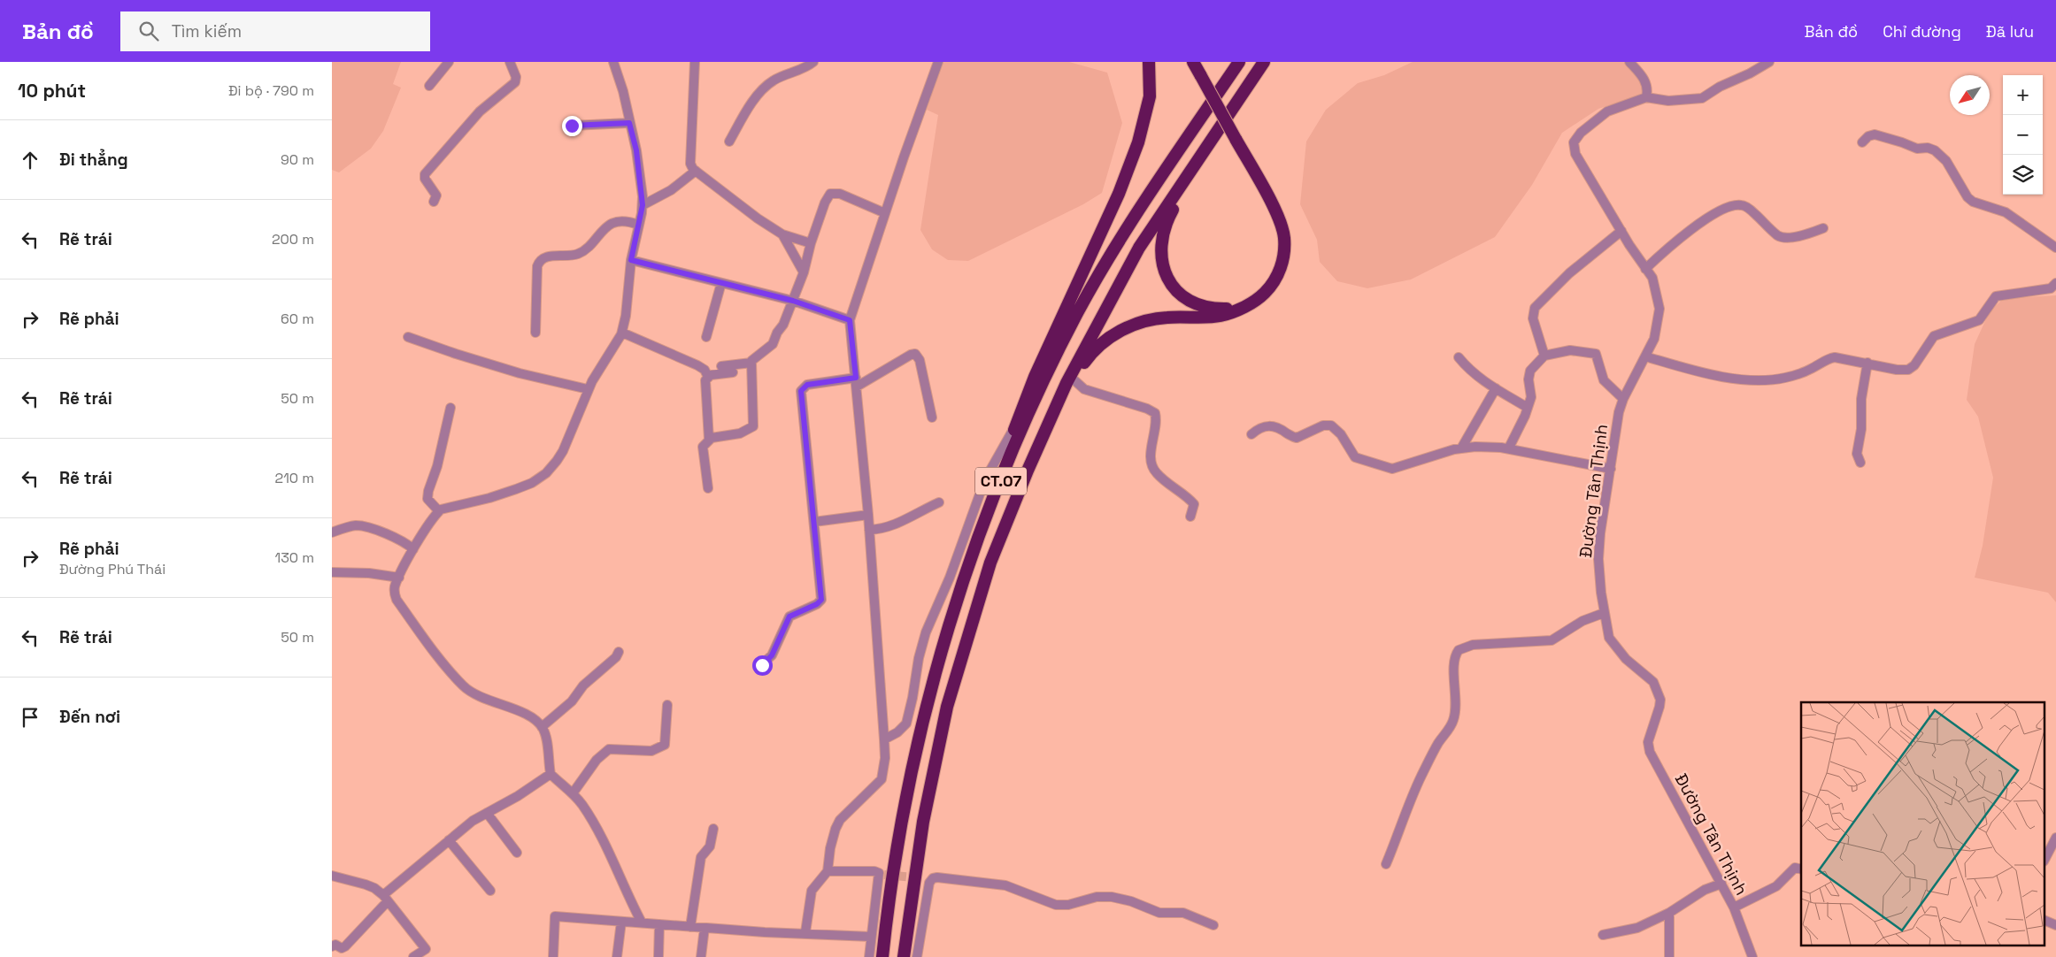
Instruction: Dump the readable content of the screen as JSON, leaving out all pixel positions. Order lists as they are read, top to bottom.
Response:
{
  "streets": {
    "highway": ["CT.07"],
    "street": ["Đường Tân Thịnh"]
  },
  "north": "bottom left",
  "page": {
    "header": "Bản đồ",
    "search": "Tìm kiếm",
    "nav": ["Bản đồ", "Chỉ đường", "Đã lưu"],
    "heading": ["10 phút", "Đi bộ · 790 m"],
    "map_buttons": ["+", "−"],
    "list": [
      ["Đi thẳng", "90 m"],
      ["Rẽ trái", "200 m"],
      ["Rẽ phải", "60 m"],
      ["Rẽ trái", "50 m"],
      ["Rẽ trái", "210 m"],
      ["Rẽ phải", "Đường Phú Thái", "130 m"],
      ["Rẽ trái", "50 m"],
      "Đến nơi"
    ]
  }
}
